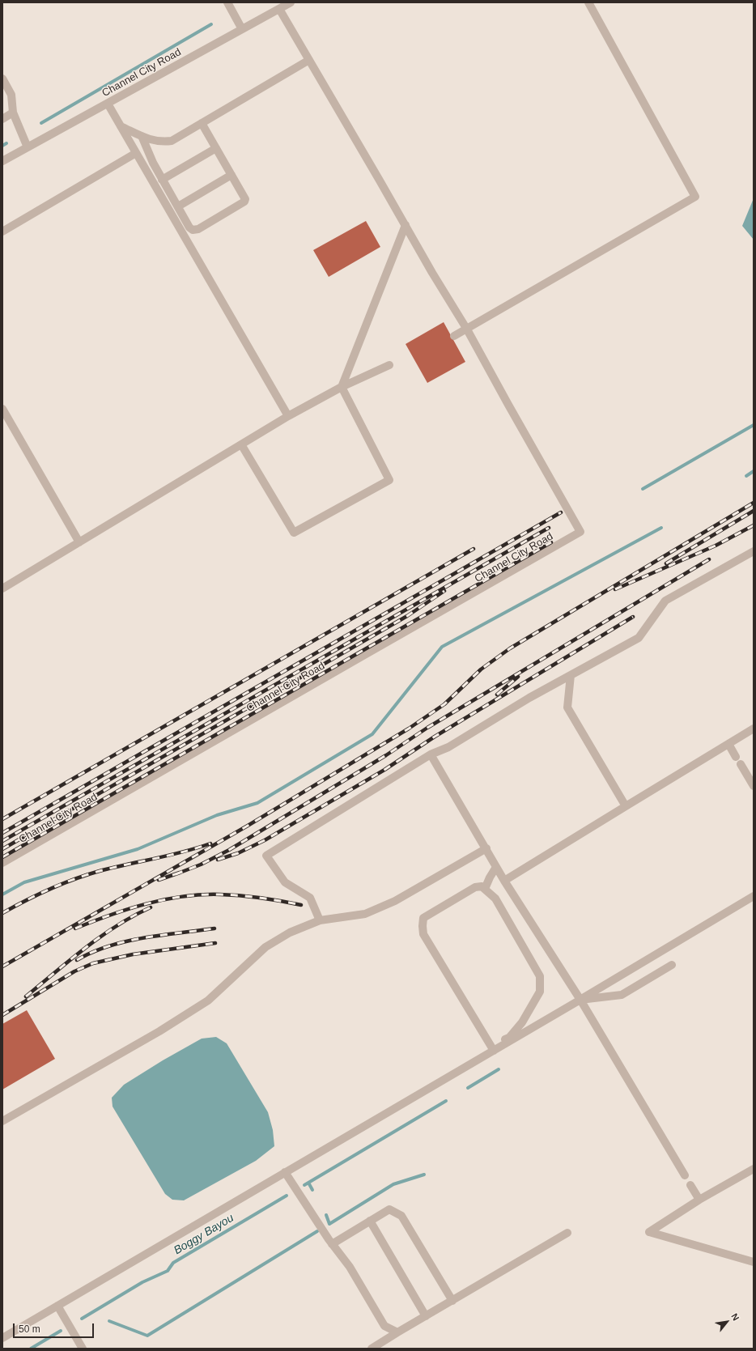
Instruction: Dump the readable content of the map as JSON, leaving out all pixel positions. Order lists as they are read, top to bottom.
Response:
{
  "streets": {
    "lane": ["Channel City Road"]
  },
  "water": ["Boggy Bayou"],
  "scale_bar": "50 m",
  "north": "top right"
}
